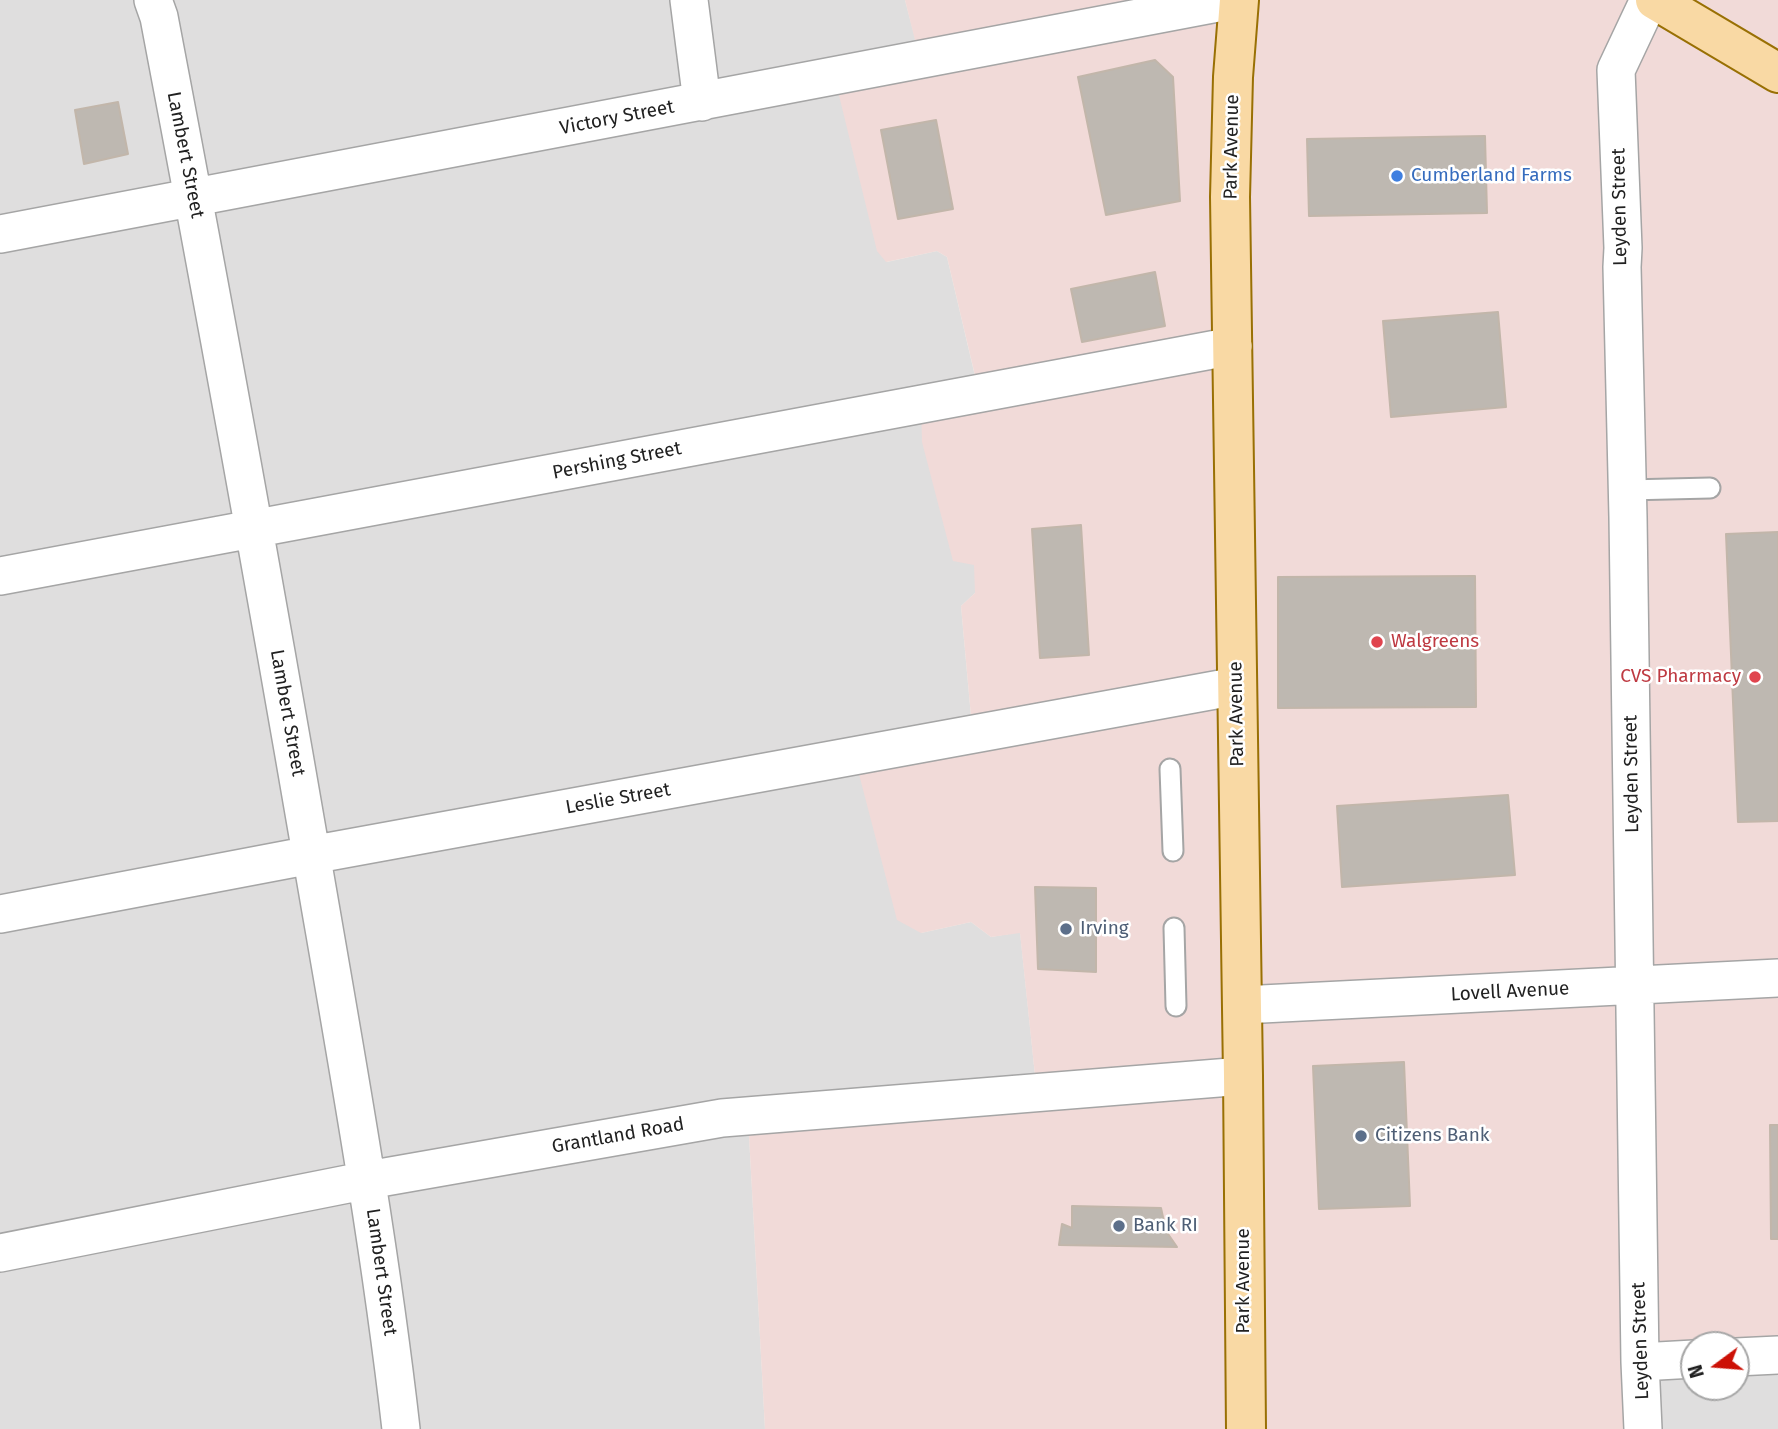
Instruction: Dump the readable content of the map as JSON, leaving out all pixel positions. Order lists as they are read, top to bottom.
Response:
{
  "streets": {
    "main road": ["Park Avenue"],
    "street": [
      "Victory Street",
      "Lambert Street",
      "Leyden Street",
      "Pershing Street",
      "Leslie Street",
      "Lovell Avenue",
      "Grantland Road"
    ]
  },
  "crossings": [
    ["Victory Street", "Lambert Street"],
    ["Park Avenue", "Pershing Street"],
    ["Park Avenue", "Leslie Street"],
    ["Park Avenue", "Lovell Avenue"],
    ["Park Avenue", "Grantland Road"],
    ["Lambert Street", "Pershing Street"],
    ["Lambert Street", "Leslie Street"],
    ["Lambert Street", "Grantland Road"],
    ["Leyden Street", "Lovell Avenue"]
  ],
  "places": [
    "Cumberland Farms",
    "Walgreens",
    "CVS Pharmacy",
    "Irving",
    "Citizens Bank",
    "Bank RI"
  ],
  "north": "left"
}
